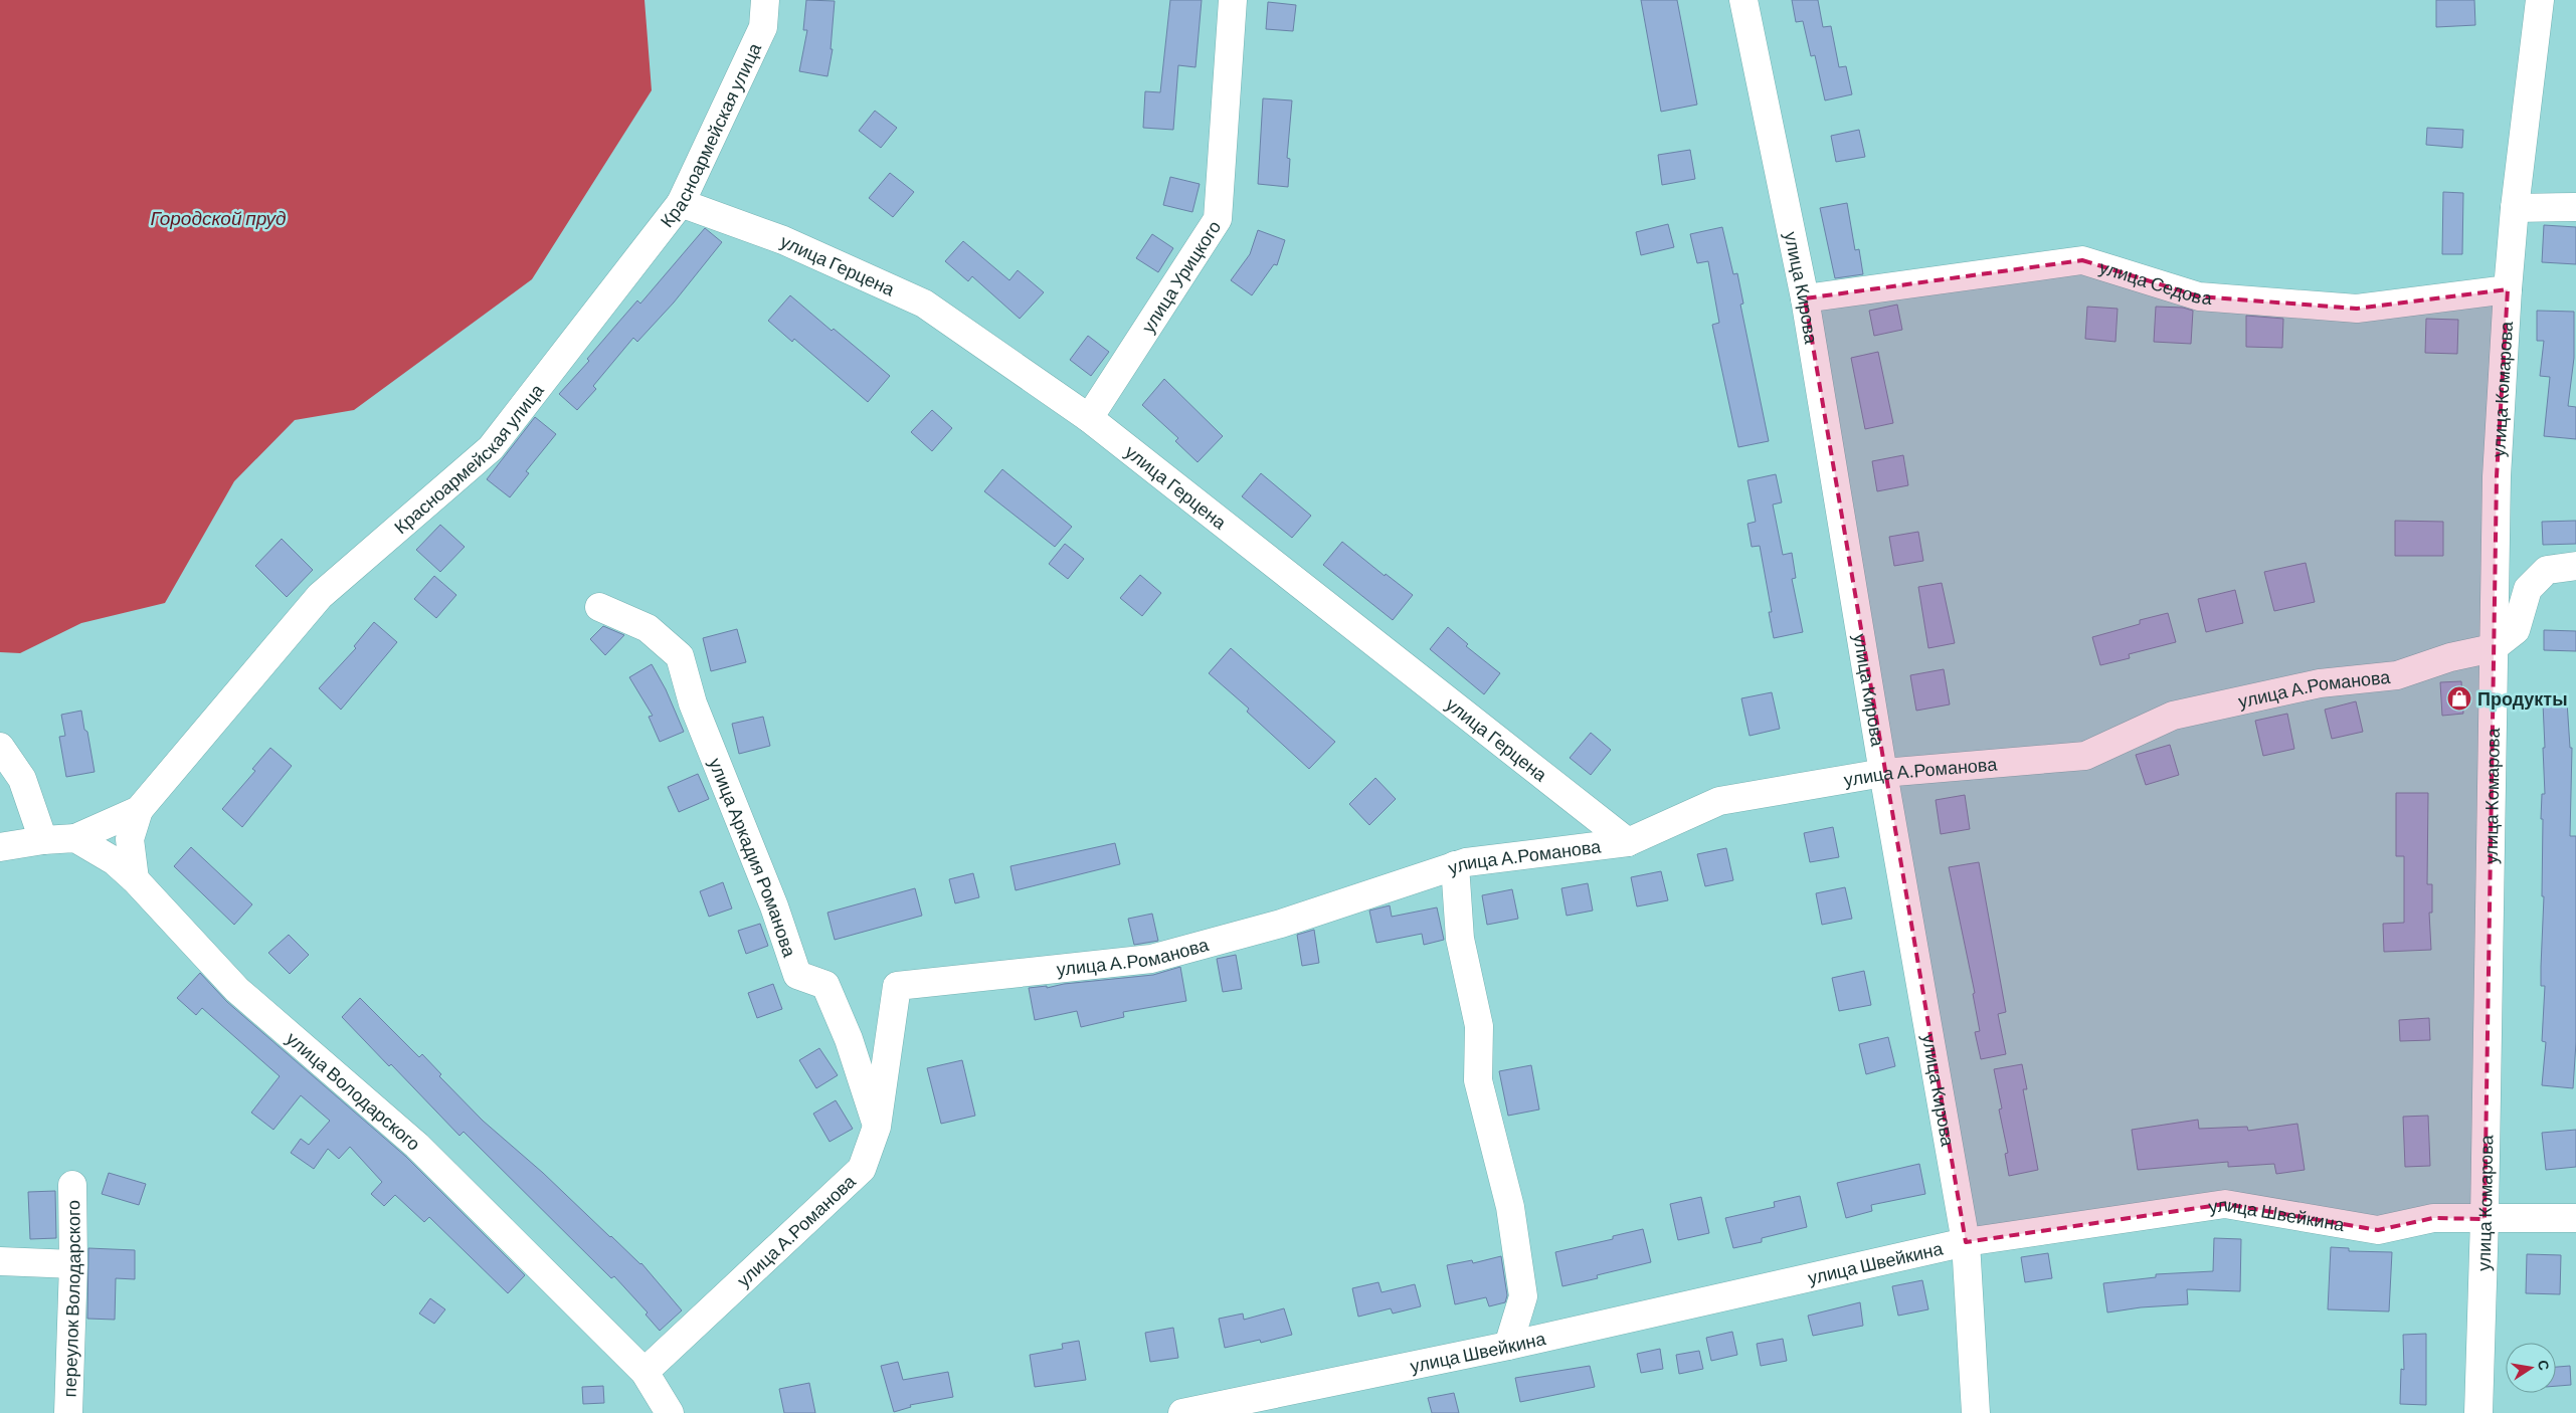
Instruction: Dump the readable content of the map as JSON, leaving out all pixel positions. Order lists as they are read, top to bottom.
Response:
{
  "streets": {
    "street": [
      "Красноармейская улица",
      "улица Герцена",
      "улица Урицкого",
      "улица Седова",
      "улица Кирова",
      "улица Комарова",
      "улица А.Романова",
      "улица Аркадия Романова",
      "улица Володарского",
      "улица Швейкина",
      "переулок Володарского"
    ]
  },
  "crossings": [
    ["Красноармейская улица", "улица Герцена"],
    ["Красноармейская улица", "улица Володарского"],
    ["улица Герцена", "улица Урицкого"],
    ["улица Герцена", "улица А.Романова"],
    ["улица Седова", "улица Кирова"],
    ["улица Седова", "улица Комарова"],
    ["улица Кирова", "улица А.Романова"],
    ["улица Кирова", "улица Швейкина"],
    ["улица Комарова", "улица А.Романова"],
    ["улица Комарова", "улица Швейкина"],
    ["улица А.Романова", "улица Аркадия Романова"],
    ["улица А.Романова", "улица Володарского"]
  ],
  "water": ["Городской пруд"],
  "places": {
    "shop": ["Продукты"]
  },
  "north": "right"
}
